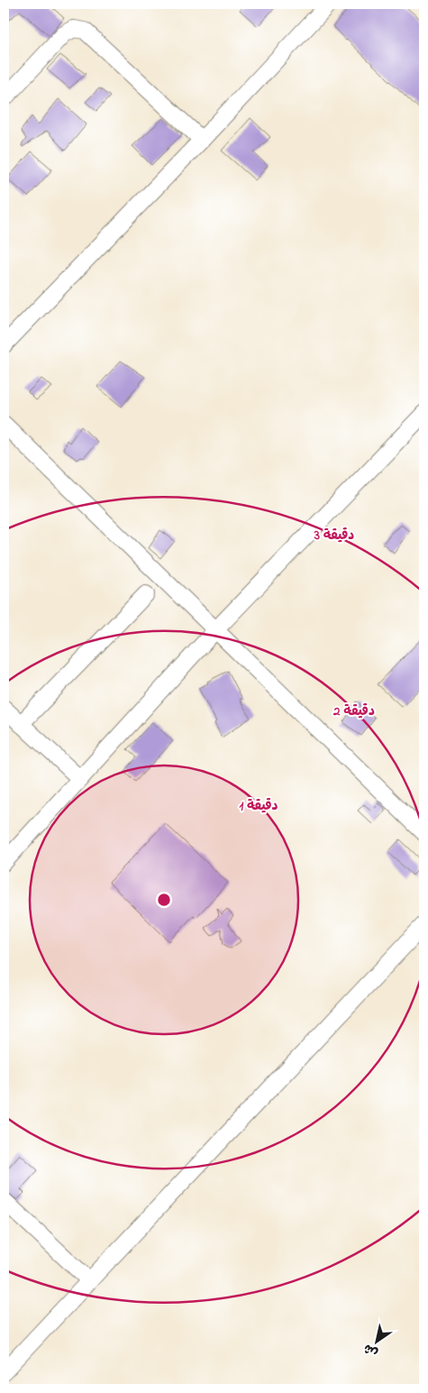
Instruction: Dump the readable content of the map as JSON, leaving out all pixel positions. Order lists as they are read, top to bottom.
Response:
{
  "north": "bottom left",
  "rings": ["3 دقيقة", "2 دقيقة", "1 دقيقة"]
}
